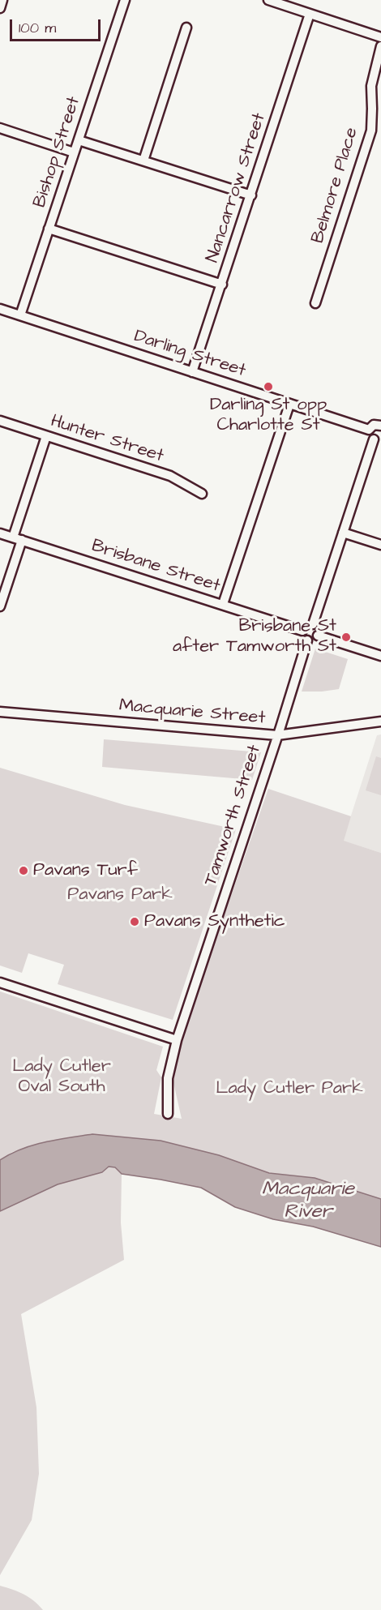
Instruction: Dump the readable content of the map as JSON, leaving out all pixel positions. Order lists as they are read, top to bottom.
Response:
{
  "streets": {
    "street": [
      "Bishop Street",
      "Belmore Place",
      "Nancarrow Street",
      "Darling Street",
      "Hunter Street",
      "Brisbane Street",
      "Macquarie Street",
      "Tamworth Street"
    ]
  },
  "crossings": [
    ["Bishop Street", "Darling Street"],
    ["Nancarrow Street", "Darling Street"],
    ["Brisbane Street", "Tamworth Street"],
    ["Macquarie Street", "Tamworth Street"]
  ],
  "water": ["Macquarie River"],
  "parks": ["Pavans Park", "Lady Cutler Oval South", "Lady Cutler Park"],
  "places": [
    "Darling St opp Charlotte St",
    "Brisbane St after Tamworth St",
    "Pavans Turf",
    "Pavans Synthetic"
  ],
  "scale_bar": "100 m"
}
